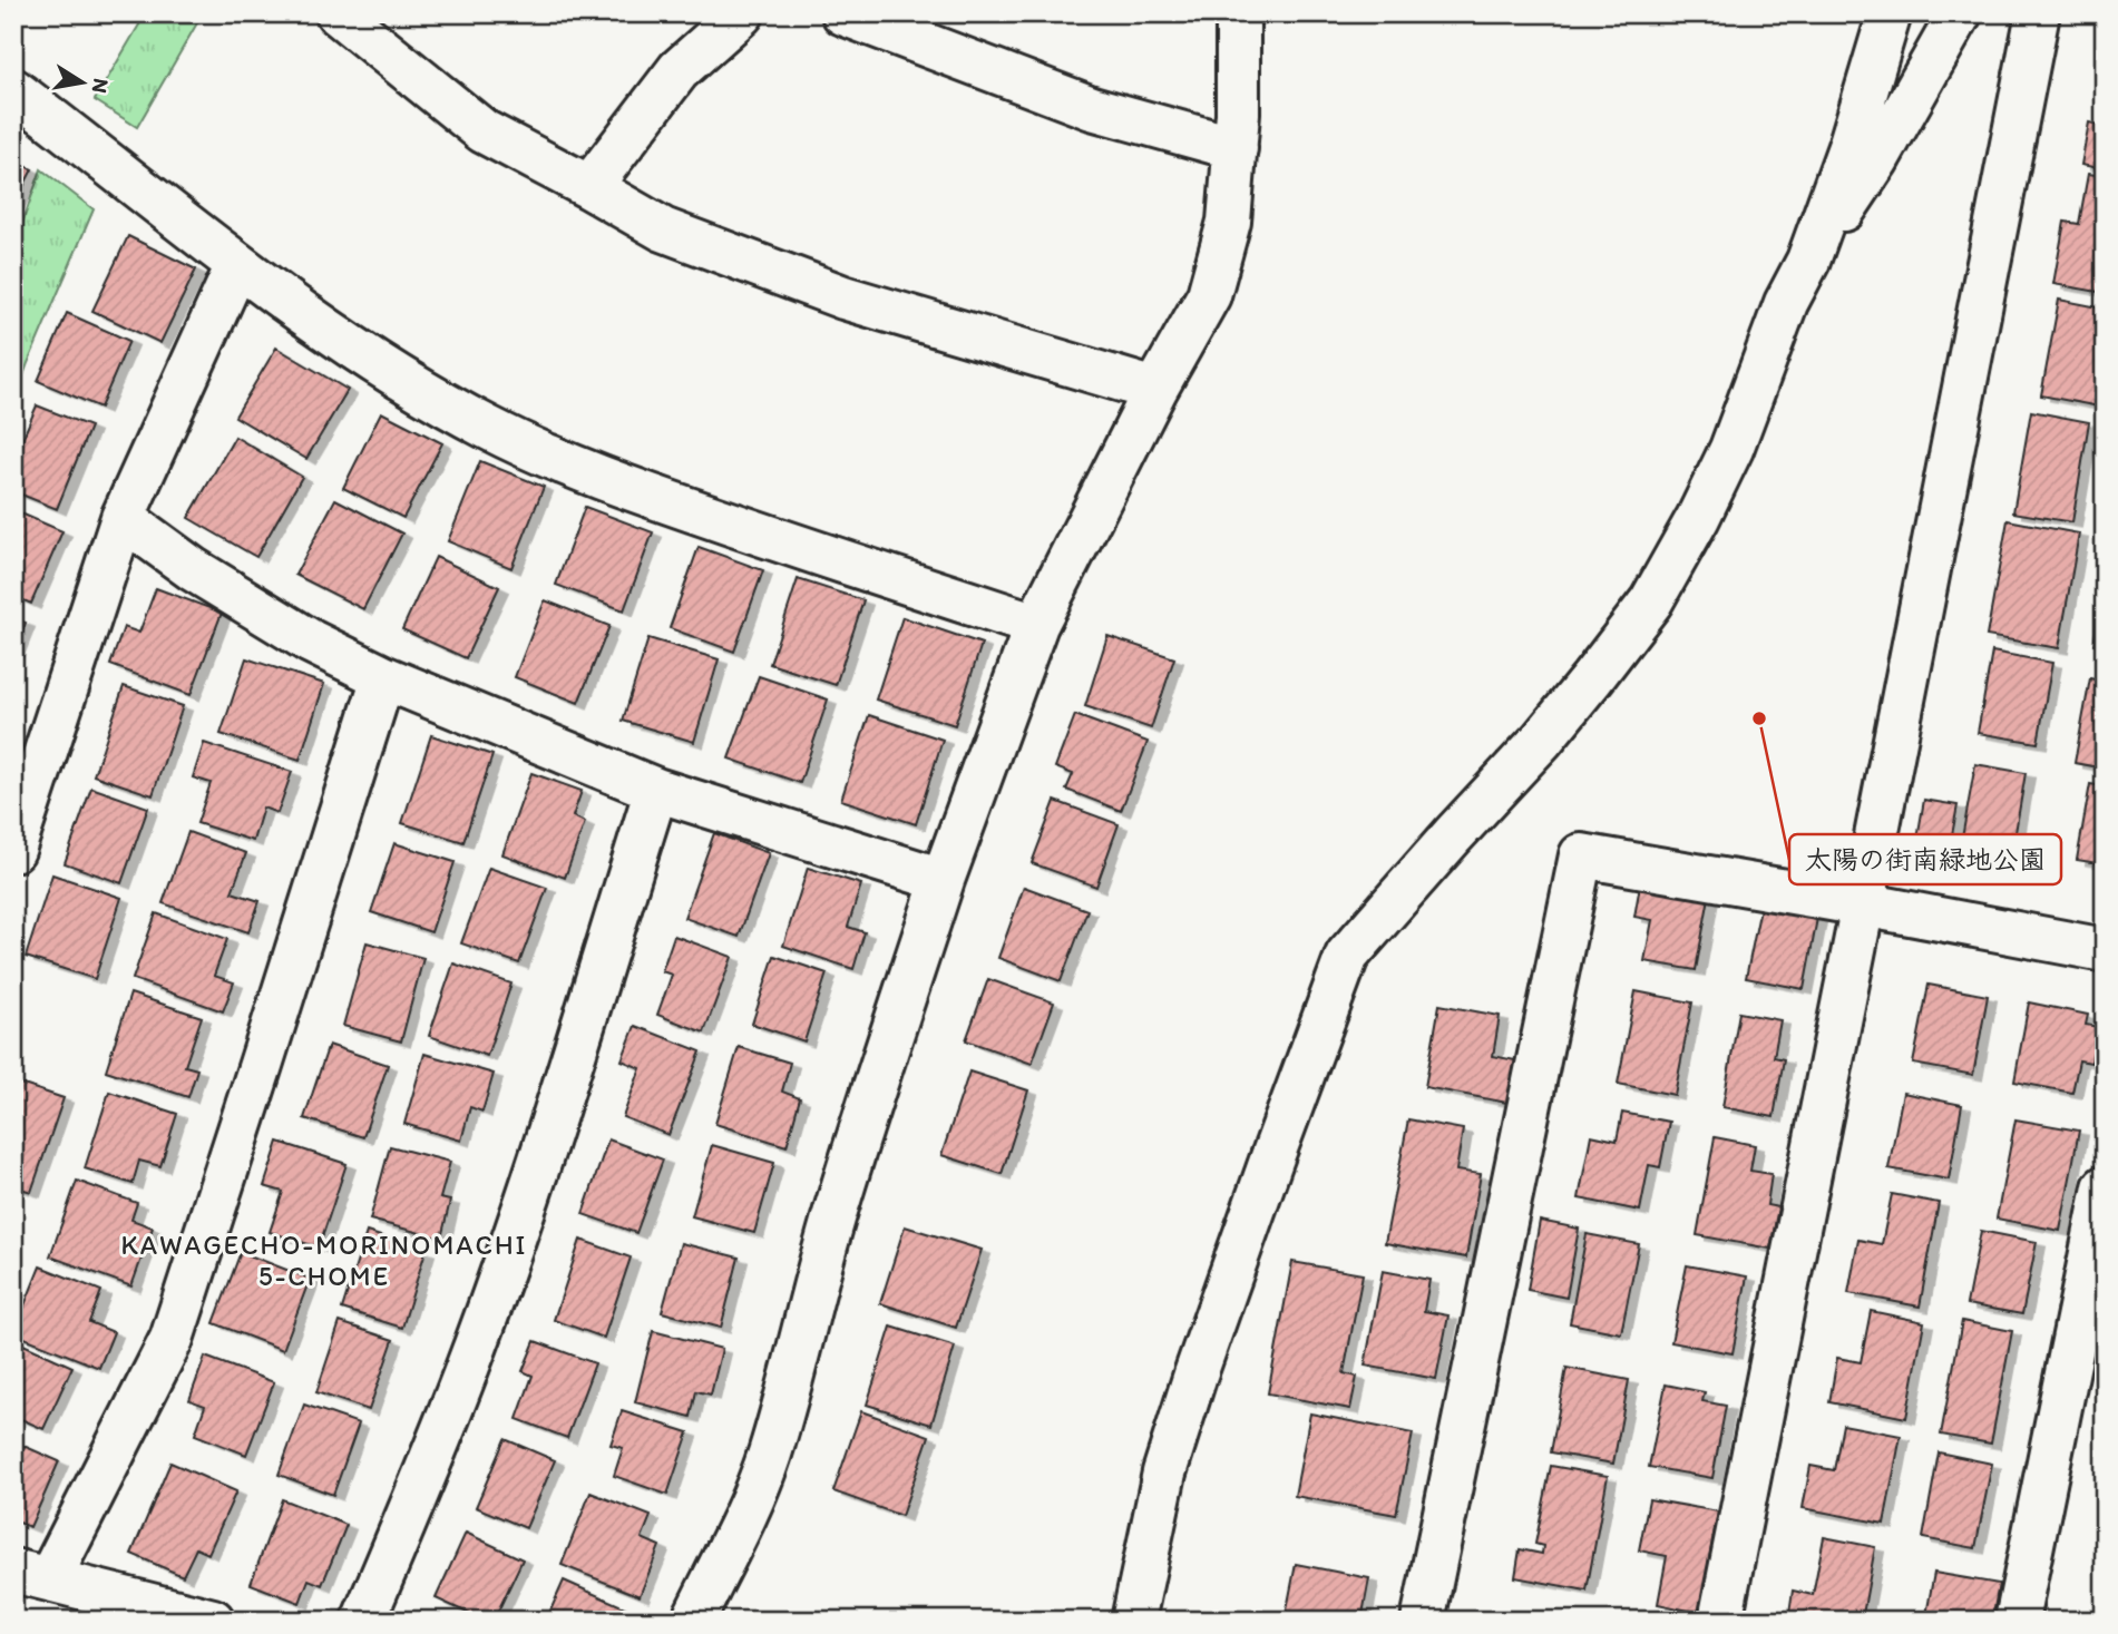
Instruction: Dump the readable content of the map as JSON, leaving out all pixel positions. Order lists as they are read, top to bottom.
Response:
{
  "districts": ["KAWAGECHO-MORINOMACHI 5-CHOME"],
  "places": ["太陽の街南緑地公園"],
  "north": "right"
}
